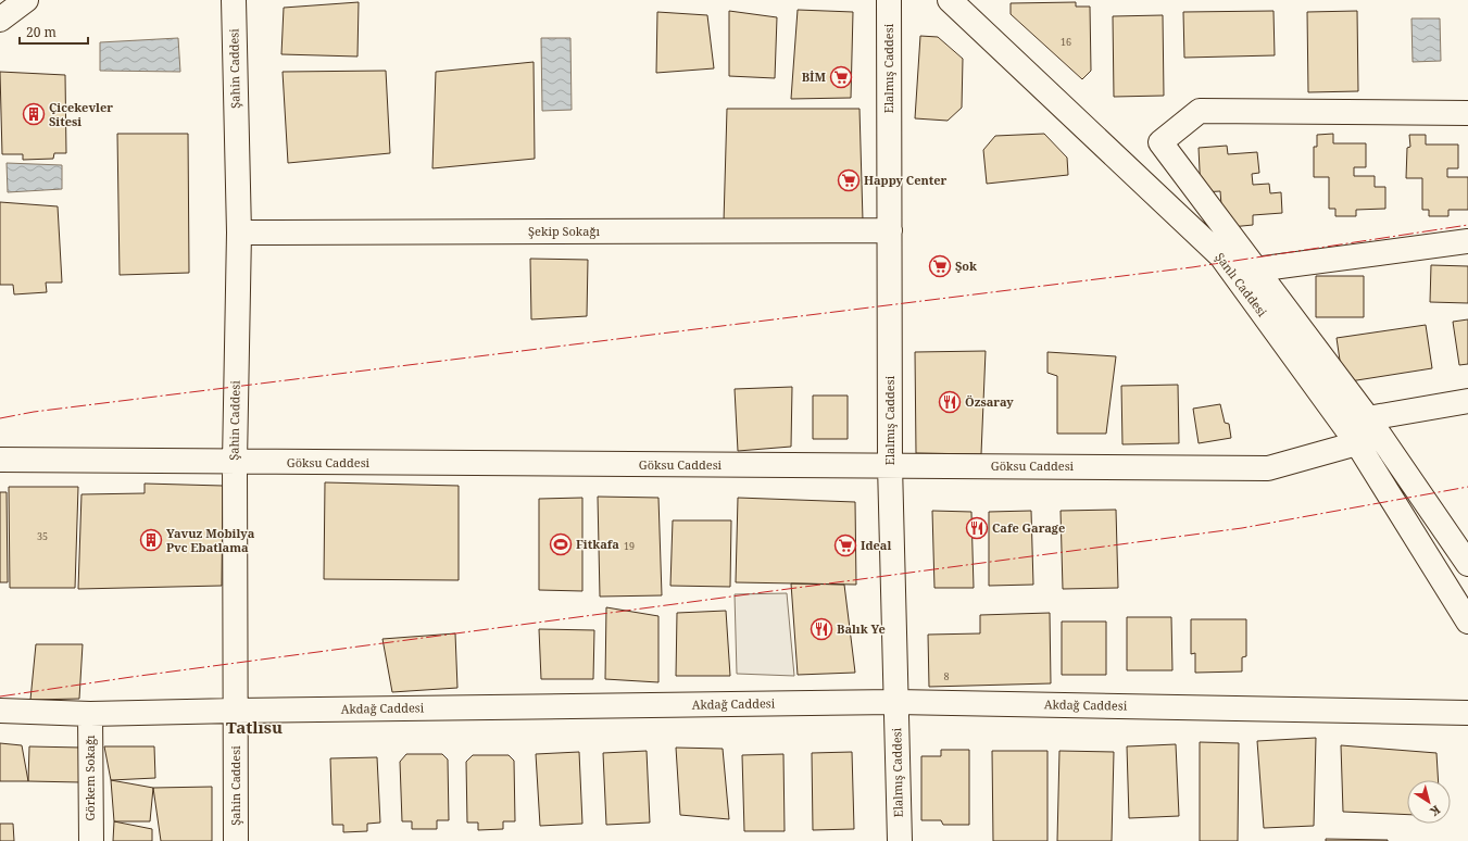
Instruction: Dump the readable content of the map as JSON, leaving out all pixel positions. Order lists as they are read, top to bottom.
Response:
{
  "streets": {
    "street": [
      "Şahin Caddesi",
      "Elalmış Caddesi",
      "Şekip Sokağı",
      "Şanlı Caddesi",
      "Göksu Caddesi",
      "Akdağ Caddesi",
      "Görkem Sokağı"
    ]
  },
  "crossings": [
    ["Şahin Caddesi", "Şekip Sokağı"],
    ["Şahin Caddesi", "Göksu Caddesi"],
    ["Şahin Caddesi", "Akdağ Caddesi"],
    ["Elalmış Caddesi", "Şekip Sokağı"],
    ["Elalmış Caddesi", "Göksu Caddesi"],
    ["Elalmış Caddesi", "Akdağ Caddesi"],
    ["Şanlı Caddesi", "Göksu Caddesi"],
    ["Akdağ Caddesi", "Görkem Sokağı"]
  ],
  "districts": ["Tatlısu"],
  "places": {
    "supermarket": [
      "BİM",
      "Happy Center",
      "Şok",
      "Ideal"
    ],
    "building": ["Çicekevler Sitesi", "Yavuz Mobilya Pvc Ebatlama"],
    "restaurant": ["Özsaray", "Cafe Garage", "Balık Ye"],
    "sports": ["Fitkafa"]
  },
  "house_numbers": [
    "16",
    "35",
    "19",
    "8"
  ],
  "scale_bar": "20 m",
  "north": "bottom right"
}
